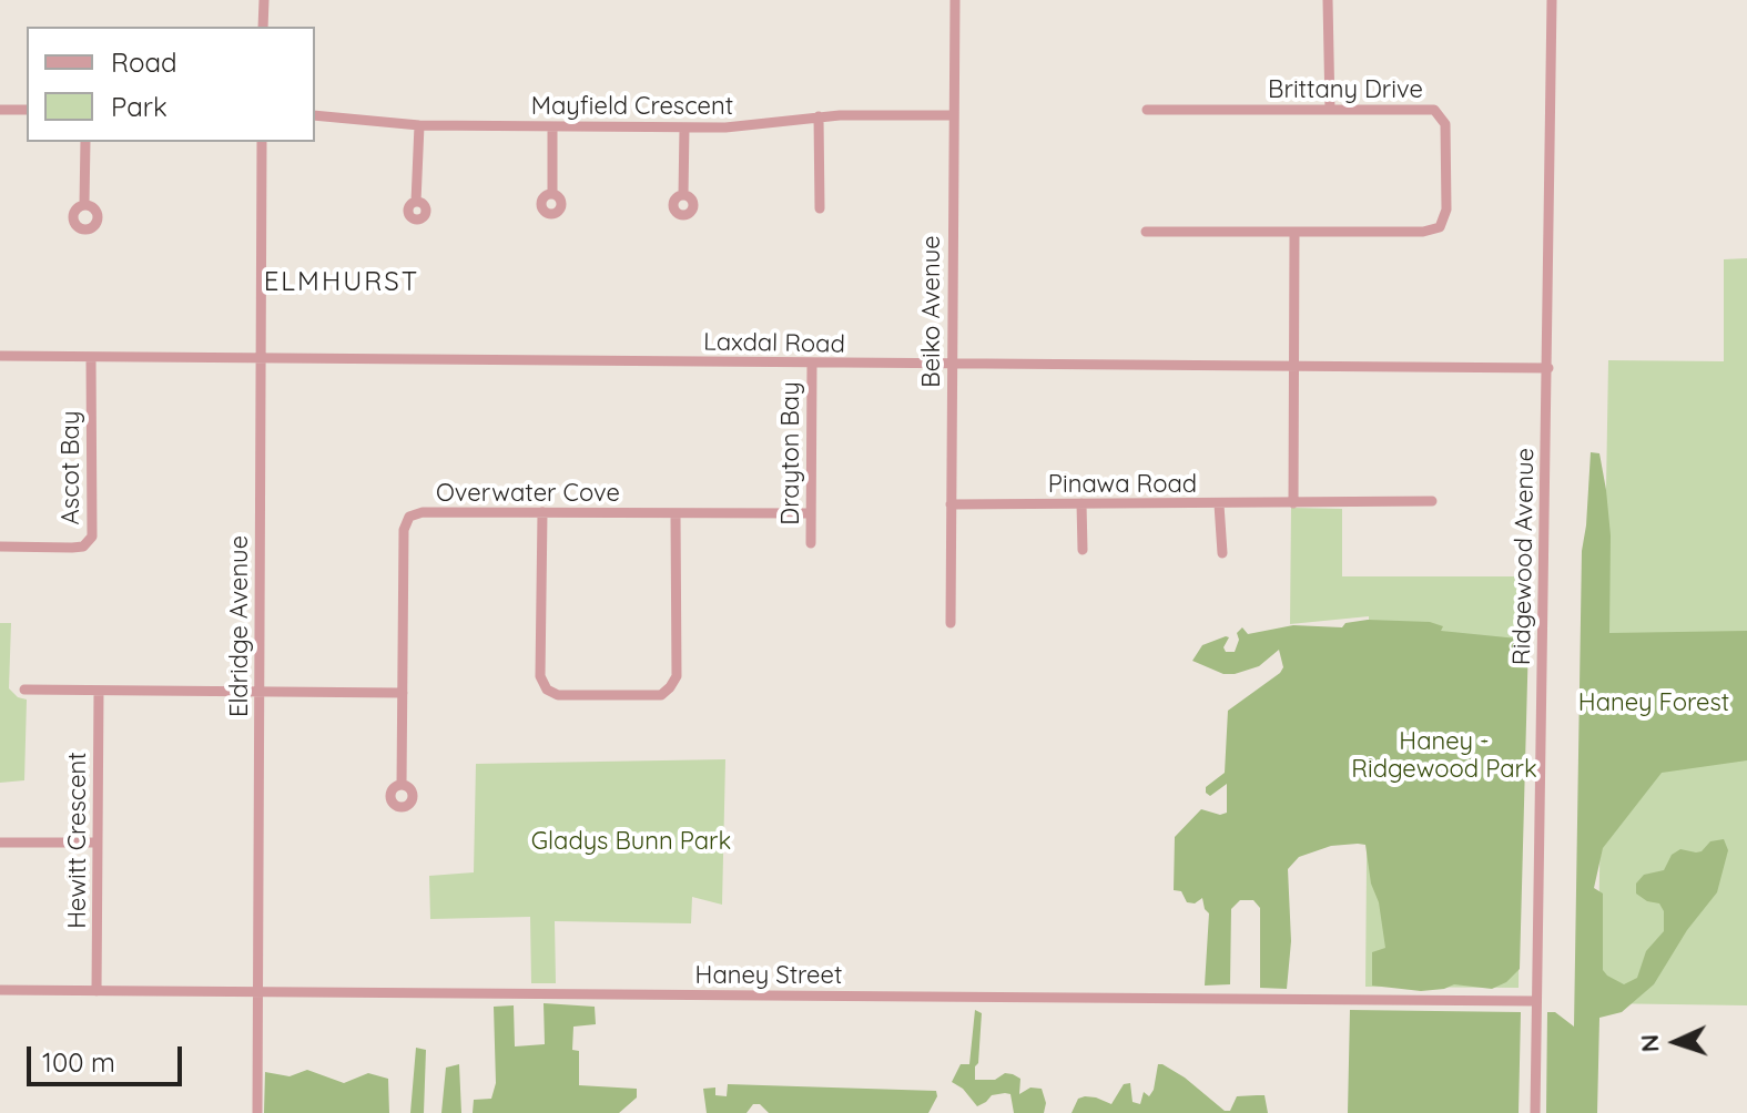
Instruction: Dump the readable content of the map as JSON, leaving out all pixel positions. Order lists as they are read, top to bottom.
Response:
{
  "streets": {
    "street": [
      "Brittany Drive",
      "Mayfield Crescent",
      "Beiko Avenue",
      "Laxdal Road",
      "Drayton Bay",
      "Ascot Bay",
      "Pinawa Road",
      "Overwater Cove",
      "Ridgewood Avenue",
      "Eldridge Avenue",
      "Hewitt Crescent",
      "Haney Street"
    ]
  },
  "crossings": [
    ["Mayfield Crescent", "Beiko Avenue"],
    ["Beiko Avenue", "Laxdal Road"],
    ["Beiko Avenue", "Pinawa Road"],
    ["Laxdal Road", "Drayton Bay"],
    ["Laxdal Road", "Ascot Bay"],
    ["Laxdal Road", "Ridgewood Avenue"],
    ["Laxdal Road", "Eldridge Avenue"],
    ["Drayton Bay", "Overwater Cove"],
    ["Ridgewood Avenue", "Haney Street"],
    ["Eldridge Avenue", "Haney Street"],
    ["Hewitt Crescent", "Haney Street"]
  ],
  "districts": ["ELMHURST"],
  "parks": ["Haney Forest", "Haney - Ridgewood Park", "Gladys Bunn Park"],
  "legend": ["Road", "Park"],
  "scale_bar": "100 m",
  "north": "left"
}
